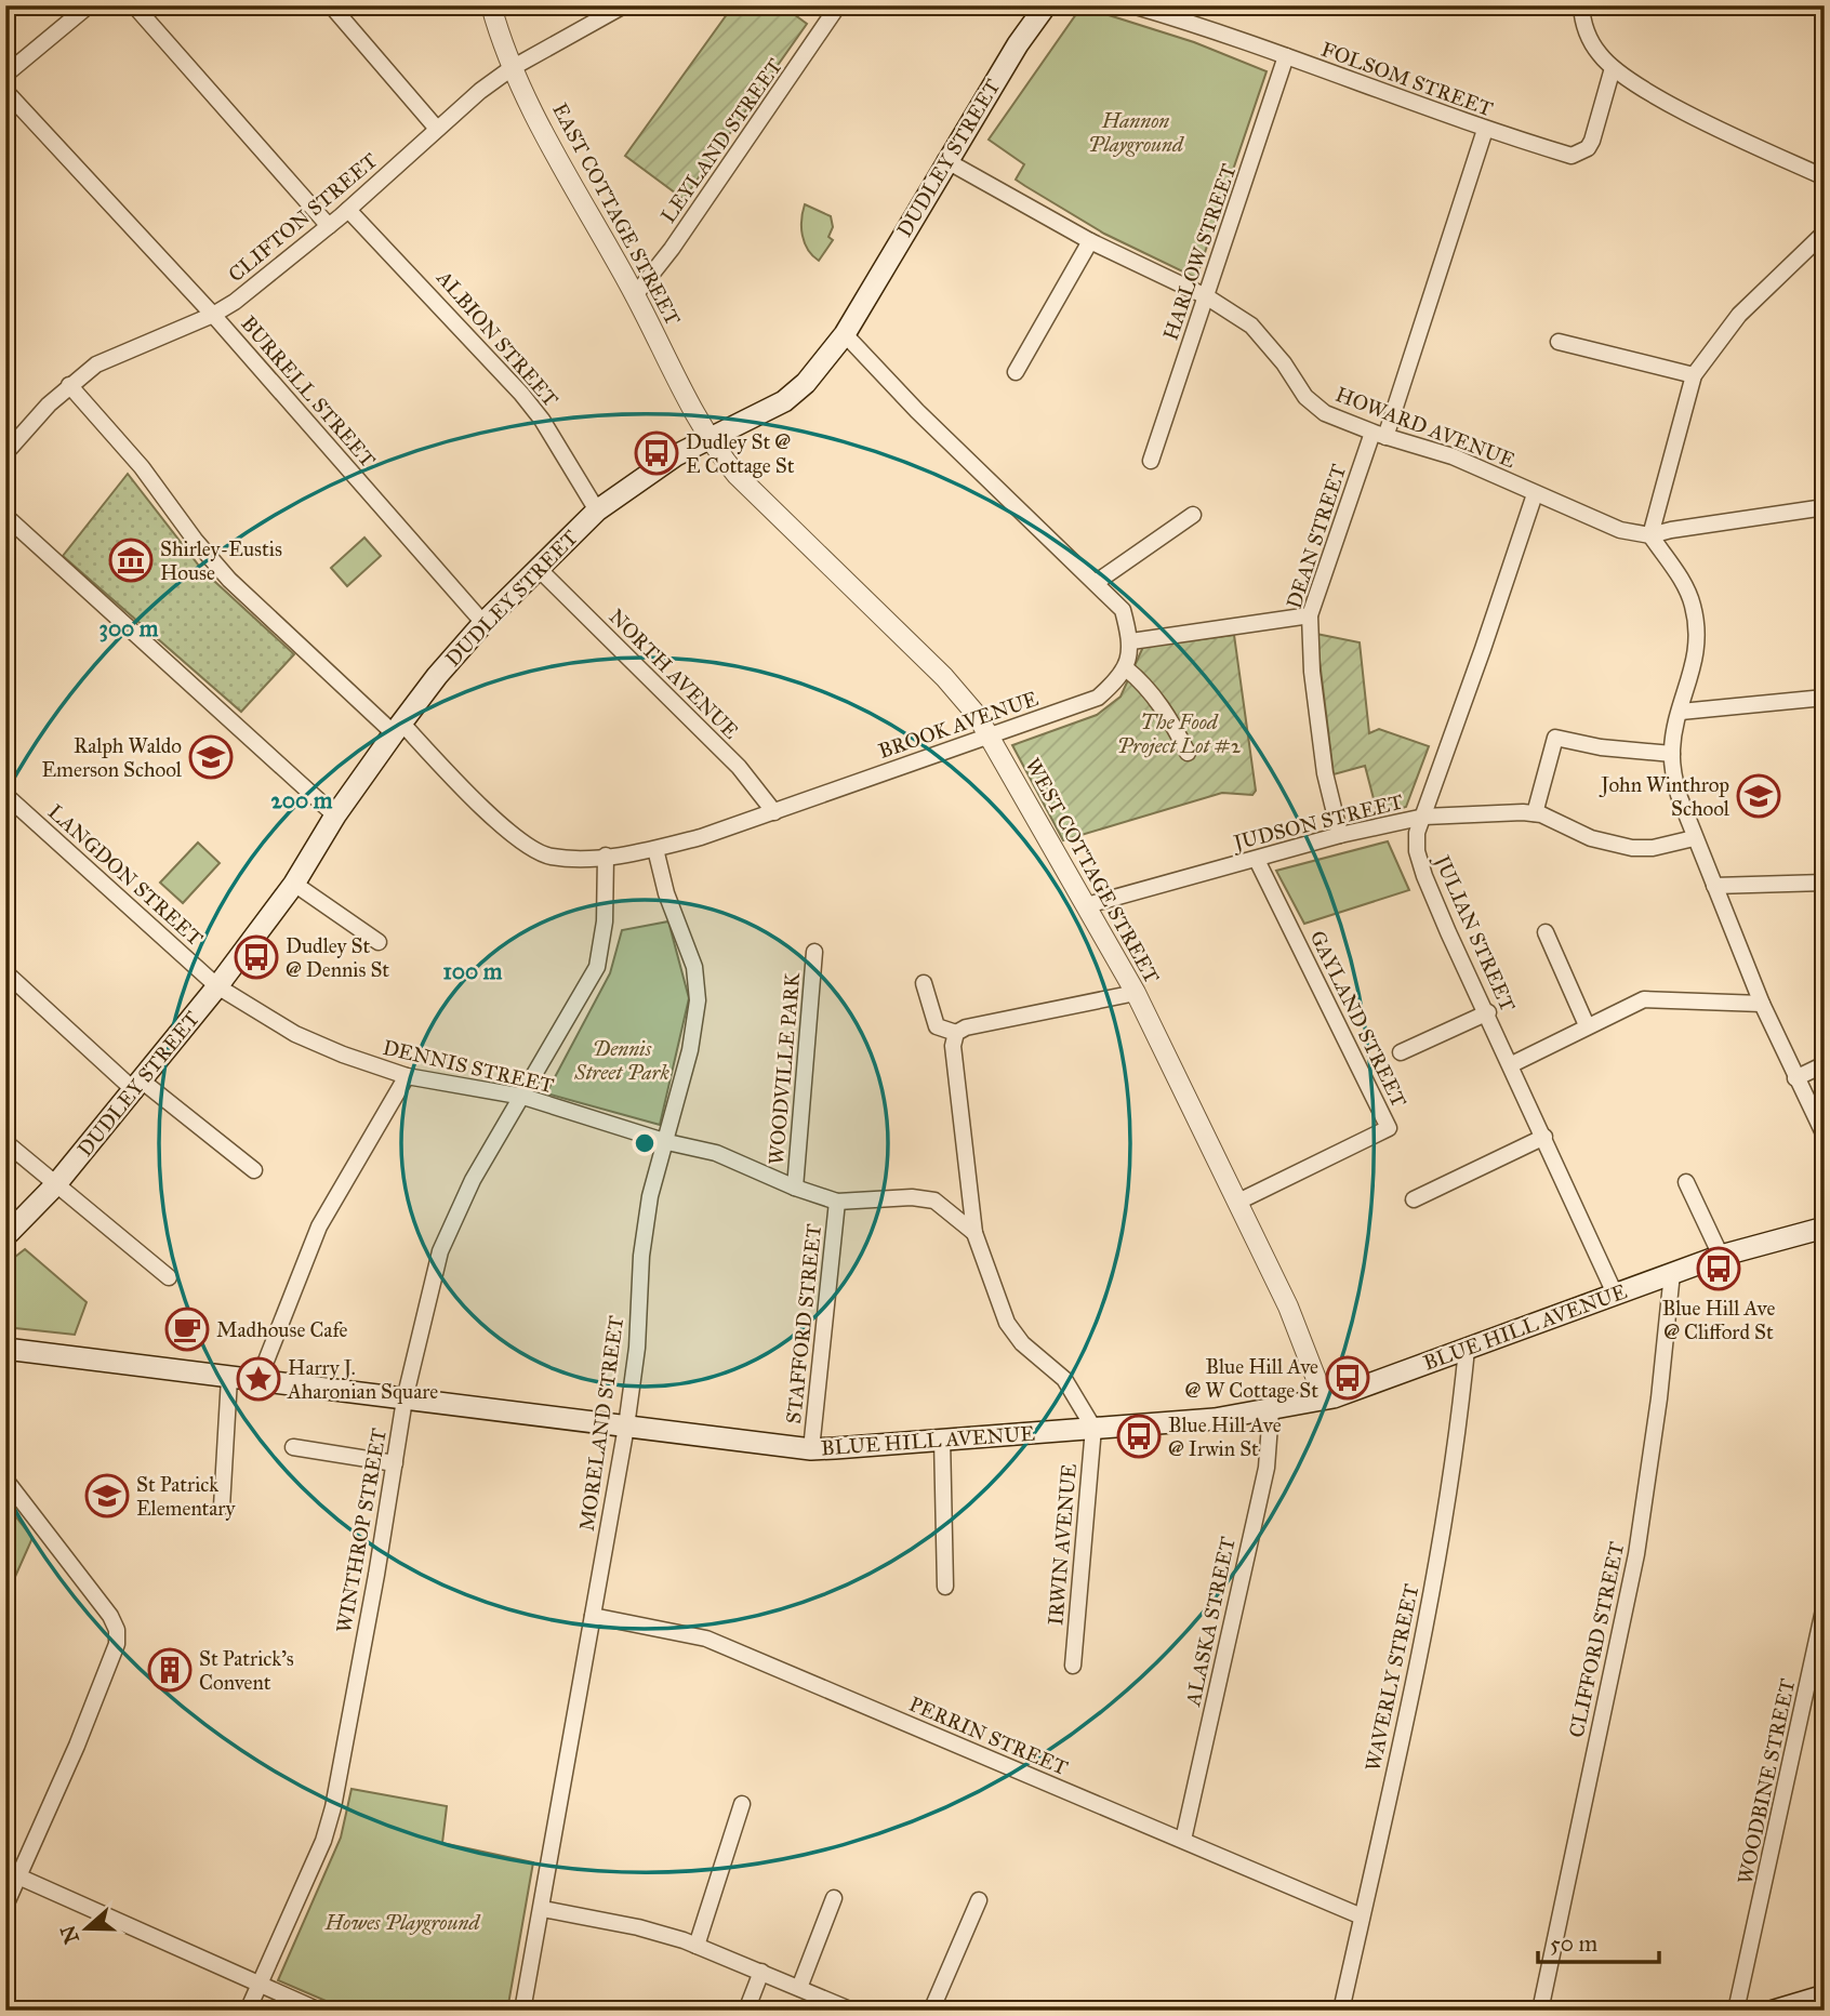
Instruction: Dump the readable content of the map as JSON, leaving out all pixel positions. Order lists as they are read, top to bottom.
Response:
{
  "streets": {
    "main road": ["DUDLEY STREET", "BLUE HILL AVENUE"],
    "street": [
      "FOLSOM STREET",
      "LEYLAND STREET",
      "EAST COTTAGE STREET",
      "CLIFTON STREET",
      "HARLOW STREET",
      "ALBION STREET",
      "BURRELL STREET",
      "HOWARD AVENUE",
      "DEAN STREET",
      "NORTH AVENUE",
      "BROOK AVENUE",
      "JUDSON STREET",
      "WEST COTTAGE STREET",
      "LANGDON STREET",
      "JULIAN STREET",
      "GAYLAND STREET",
      "DENNIS STREET",
      "WOODVILLE PARK",
      "STAFFORD STREET",
      "MORELAND STREET",
      "WINTHROP STREET",
      "IRWIN AVENUE",
      "ALASKA STREET",
      "CLIFFORD STREET",
      "WAVERLY STREET",
      "PERRIN STREET",
      "WOODBINE STREET"
    ]
  },
  "crossings": [
    ["FOLSOM STREET", "HARLOW STREET"],
    ["FOLSOM STREET", "DEAN STREET"],
    ["LEYLAND STREET", "EAST COTTAGE STREET"],
    ["DUDLEY STREET", "EAST COTTAGE STREET"],
    ["DUDLEY STREET", "ALBION STREET"],
    ["DUDLEY STREET", "BURRELL STREET"],
    ["DUDLEY STREET", "HOWARD AVENUE"],
    ["DUDLEY STREET", "NORTH AVENUE"],
    ["DUDLEY STREET", "BROOK AVENUE"],
    ["DUDLEY STREET", "WEST COTTAGE STREET"],
    ["DUDLEY STREET", "LANGDON STREET"],
    ["DUDLEY STREET", "DENNIS STREET"],
    ["EAST COTTAGE STREET", "CLIFTON STREET"],
    ["EAST COTTAGE STREET", "WEST COTTAGE STREET"],
    ["CLIFTON STREET", "ALBION STREET"],
    ["CLIFTON STREET", "BURRELL STREET"],
    ["CLIFTON STREET", "BROOK AVENUE"],
    ["HARLOW STREET", "HOWARD AVENUE"],
    ["HOWARD AVENUE", "DEAN STREET"],
    ["HOWARD AVENUE", "JULIAN STREET"],
    ["DEAN STREET", "JUDSON STREET"],
    ["NORTH AVENUE", "BROOK AVENUE"],
    ["BROOK AVENUE", "WEST COTTAGE STREET"],
    ["BROOK AVENUE", "MORELAND STREET"],
    ["BROOK AVENUE", "WINTHROP STREET"],
    ["JUDSON STREET", "WEST COTTAGE STREET"],
    ["JUDSON STREET", "JULIAN STREET"],
    ["JUDSON STREET", "GAYLAND STREET"],
    ["WEST COTTAGE STREET", "GAYLAND STREET"],
    ["WEST COTTAGE STREET", "BLUE HILL AVENUE"],
    ["LANGDON STREET", "DENNIS STREET"],
    ["JULIAN STREET", "BLUE HILL AVENUE"],
    ["DENNIS STREET", "WOODVILLE PARK"],
    ["DENNIS STREET", "STAFFORD STREET"],
    ["DENNIS STREET", "MORELAND STREET"],
    ["DENNIS STREET", "WINTHROP STREET"],
    ["STAFFORD STREET", "BLUE HILL AVENUE"],
    ["BLUE HILL AVENUE", "MORELAND STREET"],
    ["BLUE HILL AVENUE", "WINTHROP STREET"],
    ["BLUE HILL AVENUE", "IRWIN AVENUE"],
    ["BLUE HILL AVENUE", "ALASKA STREET"],
    ["BLUE HILL AVENUE", "CLIFFORD STREET"],
    ["BLUE HILL AVENUE", "WAVERLY STREET"],
    ["MORELAND STREET", "PERRIN STREET"],
    ["ALASKA STREET", "PERRIN STREET"],
    ["WAVERLY STREET", "PERRIN STREET"]
  ],
  "parks": [
    "Hannon Playground",
    "The Food Project Lot #2",
    "Dennis Street Park",
    "Howes Playground"
  ],
  "places": {
    "bus stop": [
      "Dudley St @ E Cottage St",
      "Dudley St @ Dennis St",
      "Blue Hill Ave @ Clifford St",
      "Blue Hill Ave @ W Cottage St",
      "Blue Hill Ave @ Irwin St"
    ],
    "museum": ["Shirley-Eustis House"],
    "school or university": ["Ralph Waldo Emerson School", "John Winthrop School", "St Patrick Elementary"],
    "cafe": ["Madhouse Cafe"],
    "place": ["Harry J. Aharonian Square"],
    "building": ["St Patrick's Convent"]
  },
  "scale_bar": "50 m",
  "north": "left",
  "rings": ["300 m", "200 m", "100 m"]
}
